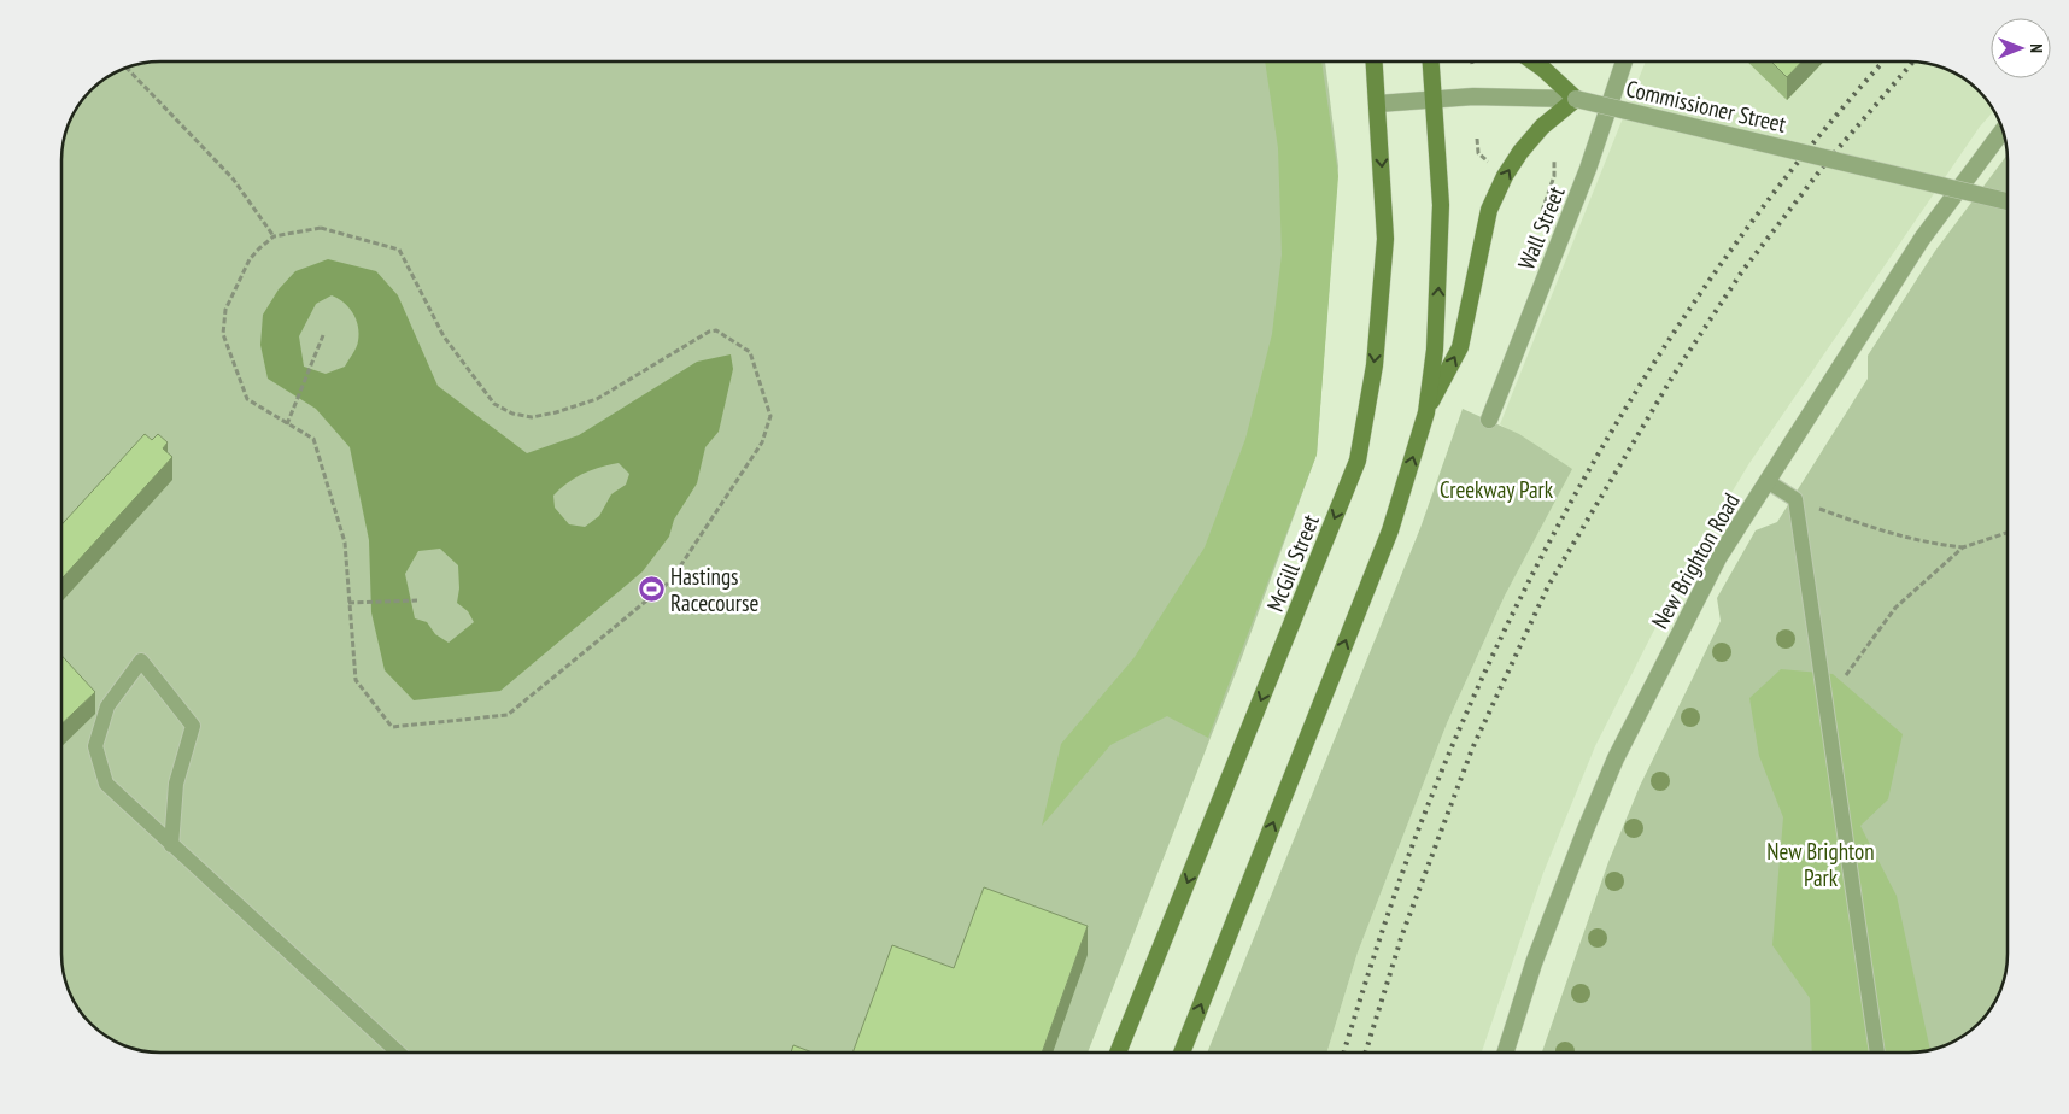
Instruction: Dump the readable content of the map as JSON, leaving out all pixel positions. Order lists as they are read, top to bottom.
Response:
{
  "streets": {
    "main road": ["McGill Street"],
    "street": ["Commissioner Street", "Wall Street", "New Brighton Road"]
  },
  "crossings": [
    ["Commissioner Street", "McGill Street"]
  ],
  "parks": ["Creekway Park", "New Brighton Park"],
  "places": {
    "sports": ["Hastings Racecourse"]
  },
  "north": "right"
}
